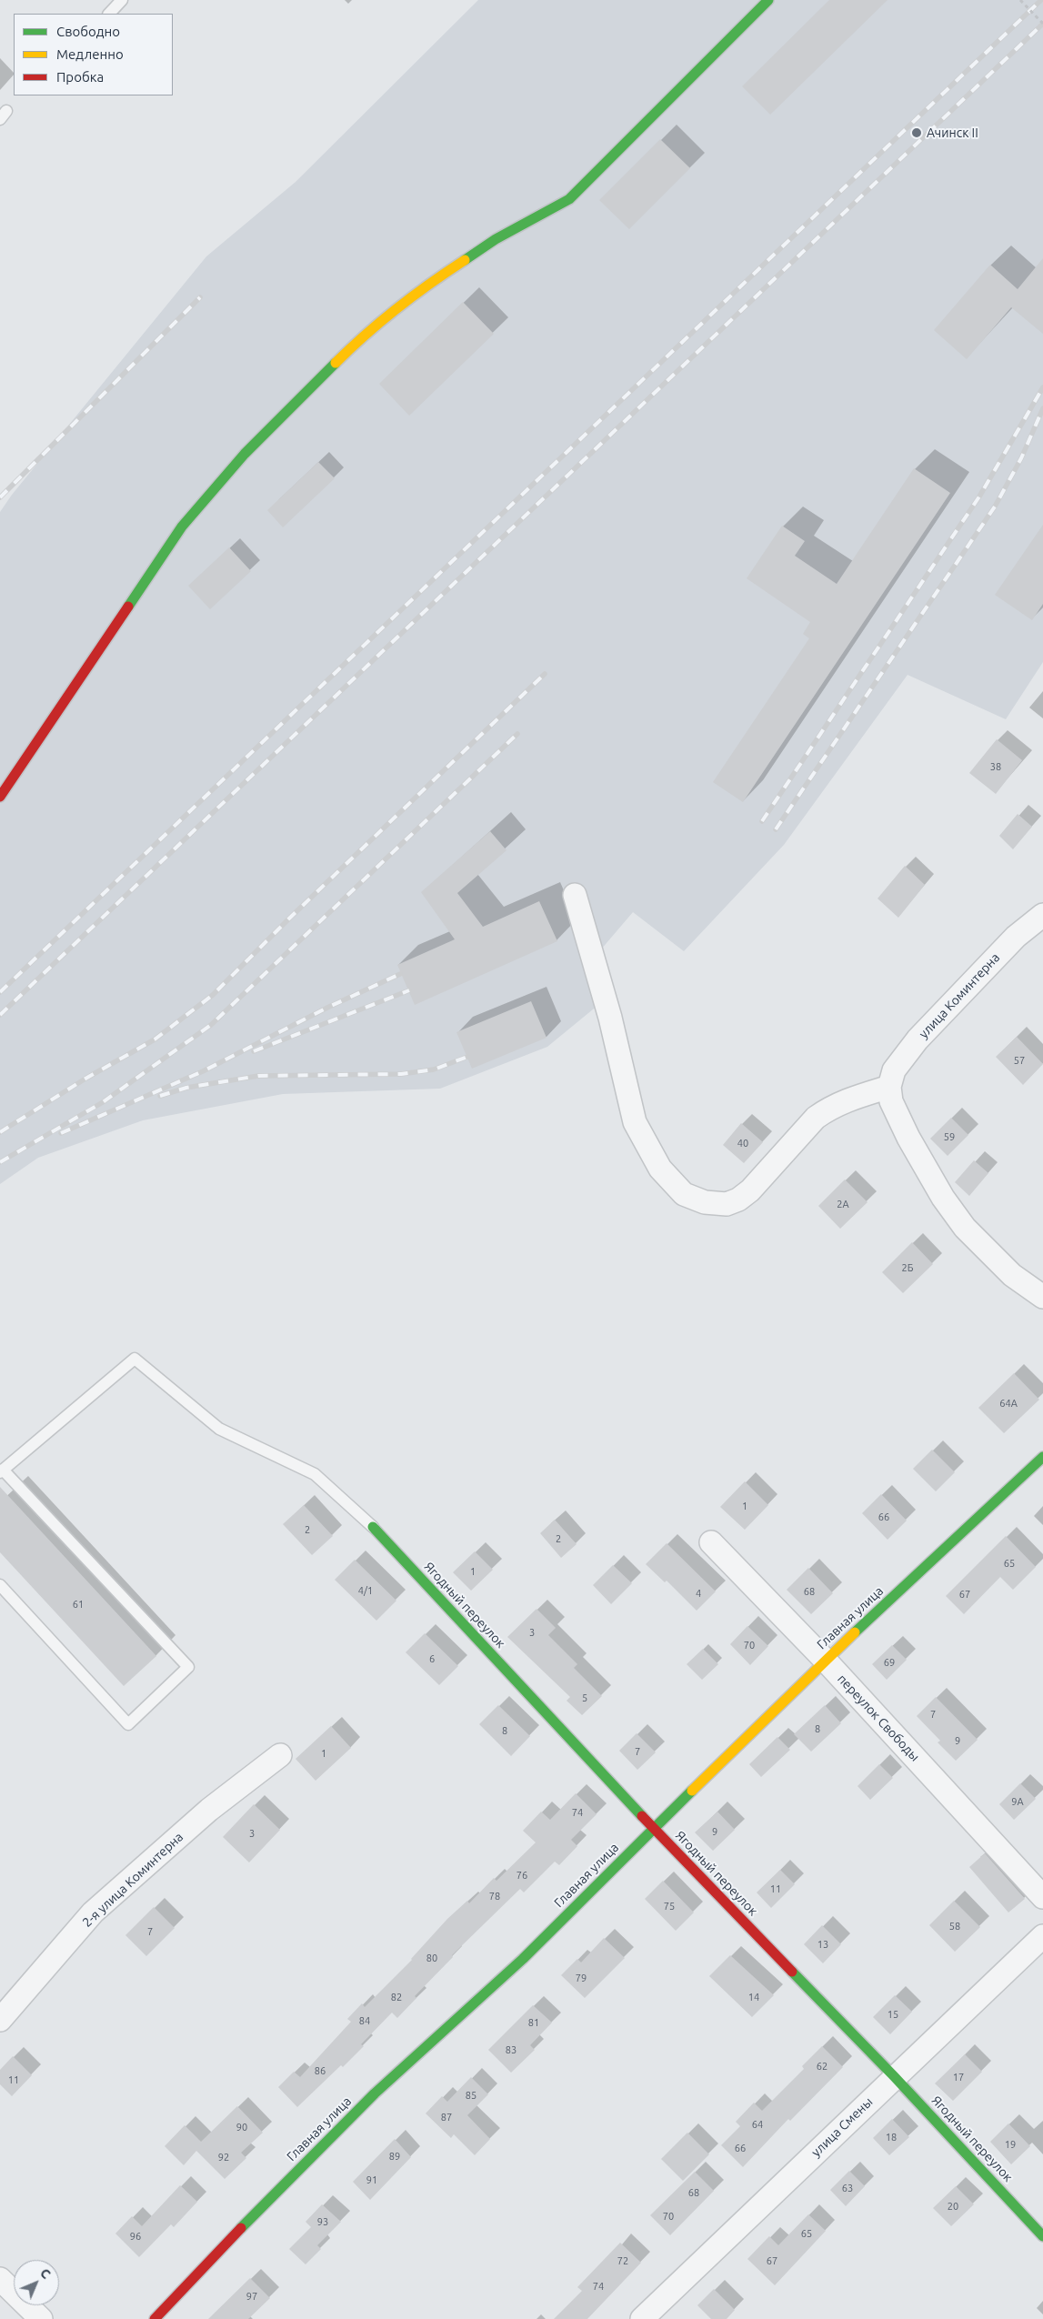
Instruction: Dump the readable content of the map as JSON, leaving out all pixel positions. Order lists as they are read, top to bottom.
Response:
{
  "streets": {
    "street": [
      "улица Коминтерна",
      "Ягодный переулок",
      "Главная улица",
      "переулок Свободы",
      "2-я улица Коминтерна",
      "улица Смены"
    ]
  },
  "crossings": [
    ["Ягодный переулок", "Главная улица"],
    ["Ягодный переулок", "улица Смены"],
    ["Главная улица", "переулок Свободы"]
  ],
  "places": ["Ачинск II"],
  "house_numbers": [
    "38",
    "57",
    "59",
    "40",
    "2А",
    "2Б",
    "64А",
    "1",
    "66",
    "2",
    "2",
    "65",
    "1",
    "4/1",
    "68",
    "4",
    "67",
    "61",
    "3",
    "70",
    "6",
    "69",
    "5",
    "7",
    "8",
    "8",
    "9",
    "7",
    "1",
    "9А",
    "74",
    "9",
    "3",
    "76",
    "11",
    "78",
    "75",
    "58",
    "7",
    "13",
    "80",
    "79",
    "82",
    "14",
    "15",
    "84",
    "81",
    "83",
    "62",
    "86",
    "17",
    "11",
    "85",
    "87",
    "64",
    "90",
    "18",
    "19",
    "66",
    "89",
    "92",
    "91",
    "63",
    "68",
    "20",
    "70",
    "93",
    "65",
    "96",
    "72",
    "67",
    "74",
    "97"
  ],
  "legend": ["Свободно", "Медленно", "Пробка"],
  "north": "top right"
}
